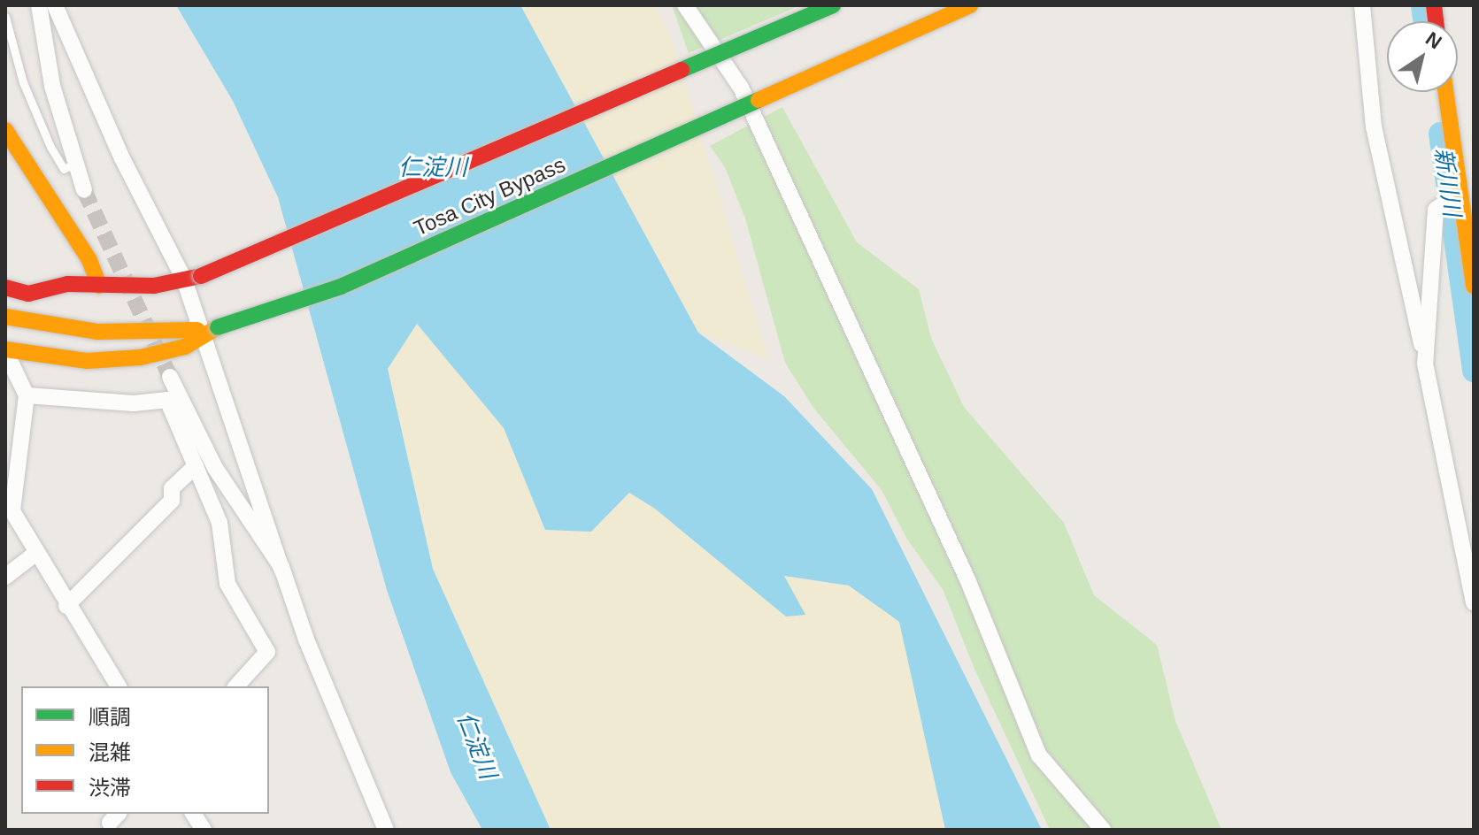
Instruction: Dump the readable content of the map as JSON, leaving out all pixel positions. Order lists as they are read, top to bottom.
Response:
{
  "streets": {
    "main road": ["Tosa City Bypass"]
  },
  "water": ["仁淀川", "新川川"],
  "legend": ["順調", "混雑", "渋滞"],
  "north": "top right"
}
